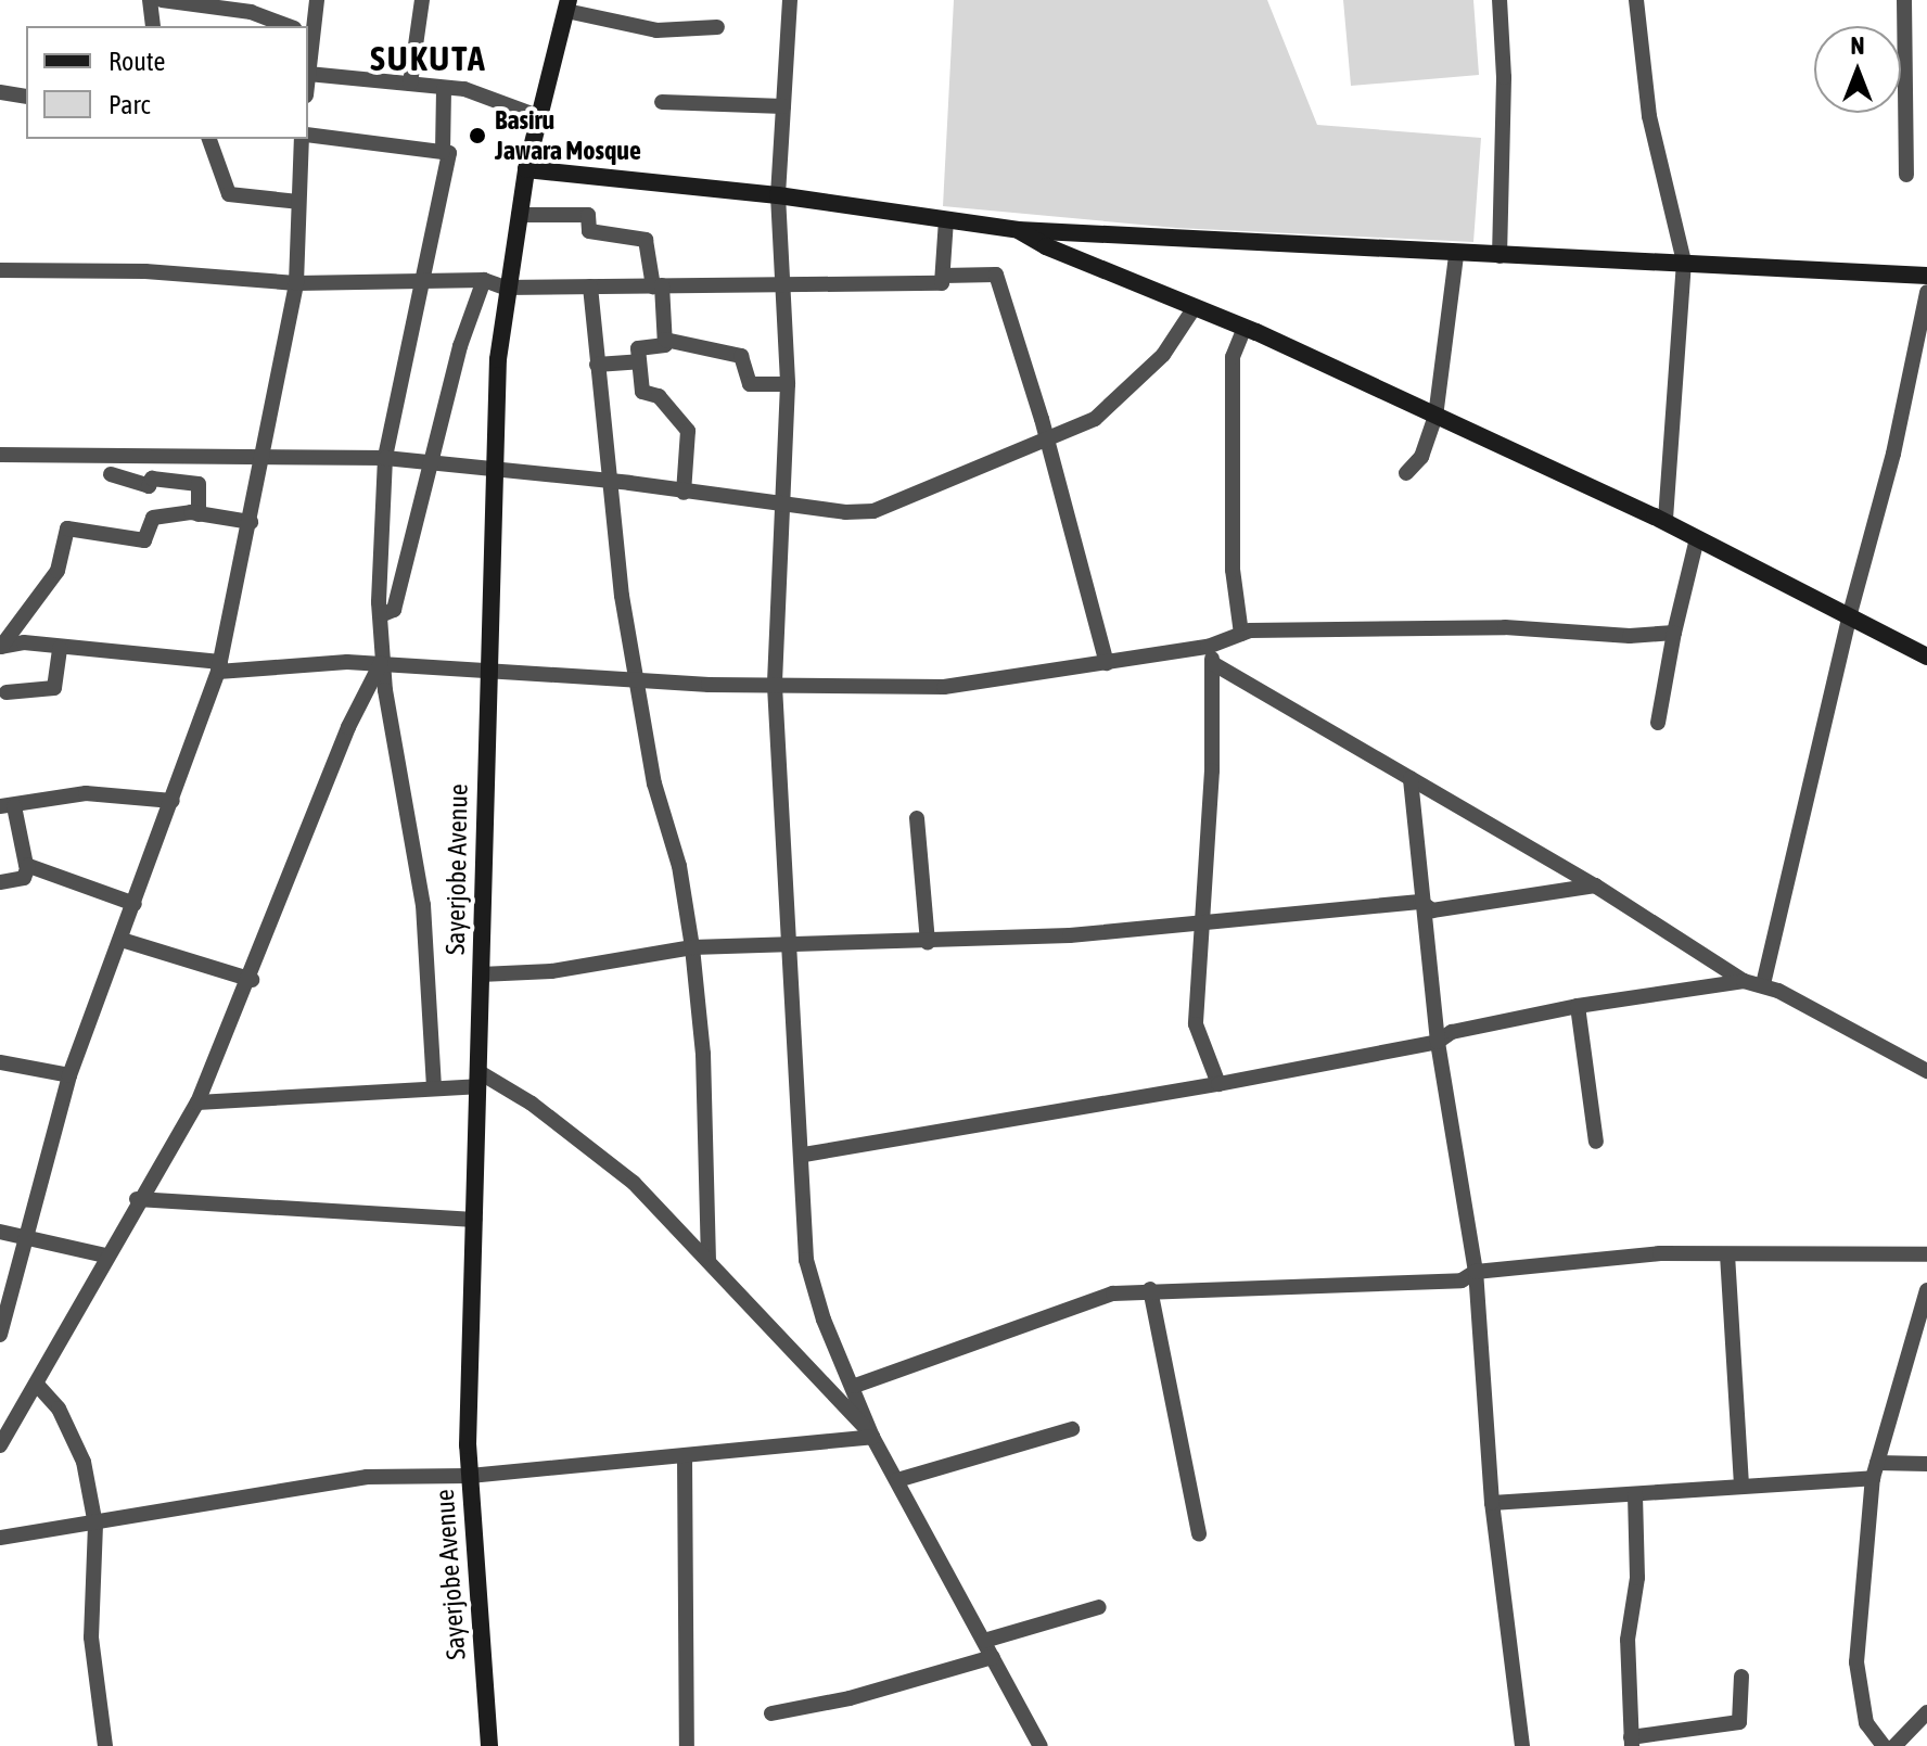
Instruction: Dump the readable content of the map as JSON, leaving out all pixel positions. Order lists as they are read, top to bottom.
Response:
{
  "streets": {
    "street": ["Sayerjobe Avenue"]
  },
  "districts": ["SUKUTA"],
  "places": ["Basiru Jawara Mosque"],
  "legend": ["Route", "Parc"],
  "north": "top"
}
